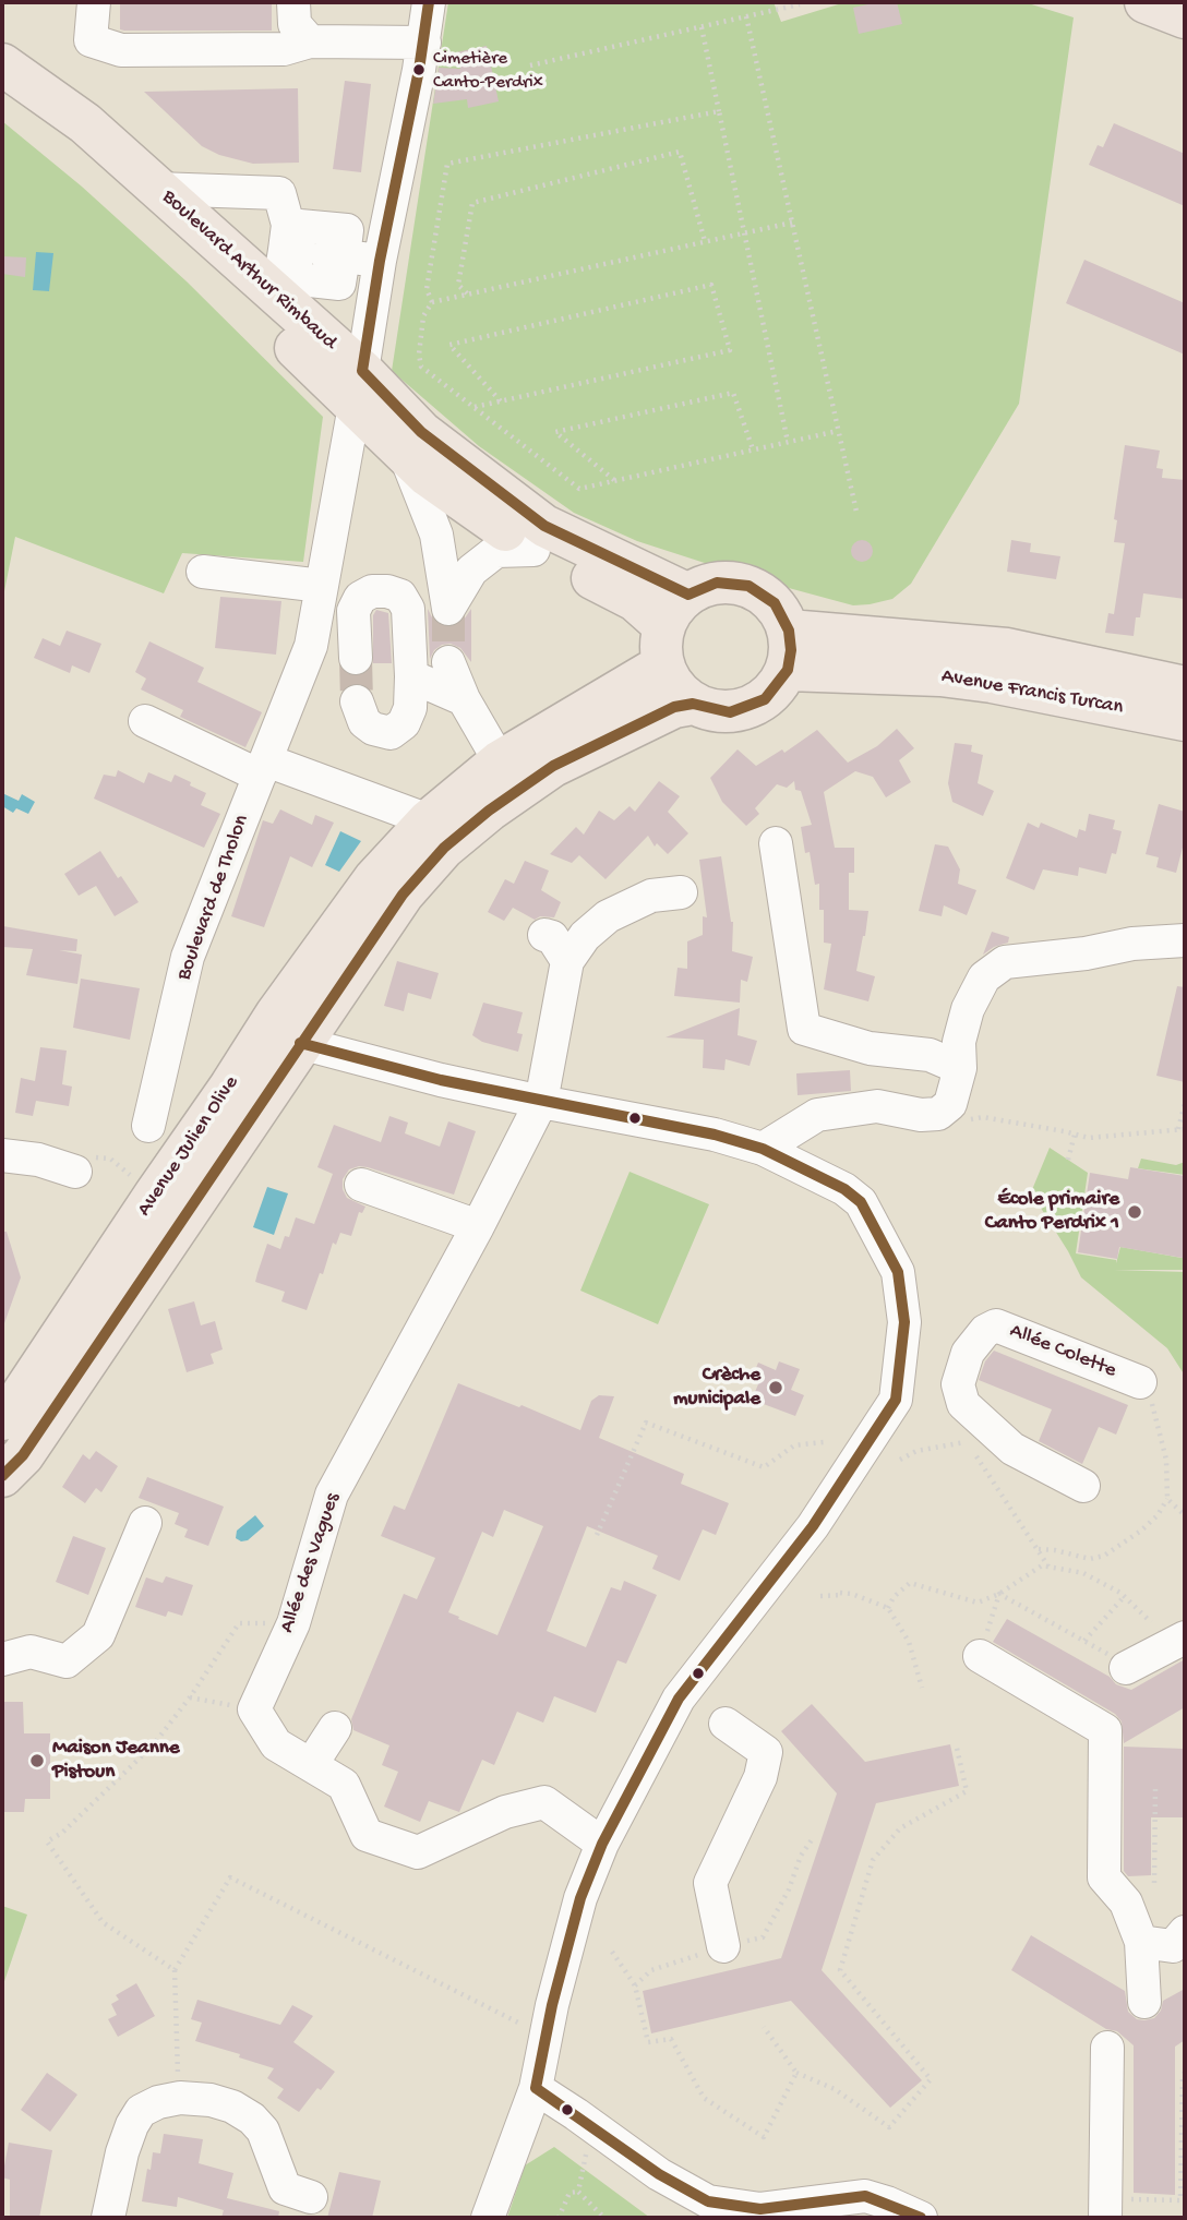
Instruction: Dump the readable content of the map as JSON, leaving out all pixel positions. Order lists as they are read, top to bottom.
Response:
{
  "streets": {
    "main road": ["Boulevard Arthur Rimbaud", "Avenue Francis Turcan", "Avenue Julien Olive"],
    "street": ["Boulevard de Tholon", "Allée Colette", "Allée des Vagues"]
  },
  "crossings": [
    ["Boulevard Arthur Rimbaud", "Avenue Francis Turcan"],
    ["Boulevard Arthur Rimbaud", "Boulevard de Tholon"],
    ["Boulevard Arthur Rimbaud", "Avenue Julien Olive"],
    ["Avenue Francis Turcan", "Avenue Julien Olive"]
  ],
  "places": [
    "Cimetière Canto-Perdrix",
    "École primaire Canto Perdrix 1",
    "Crèche municipale",
    "Maison Jeanne Pistoun"
  ]
}
